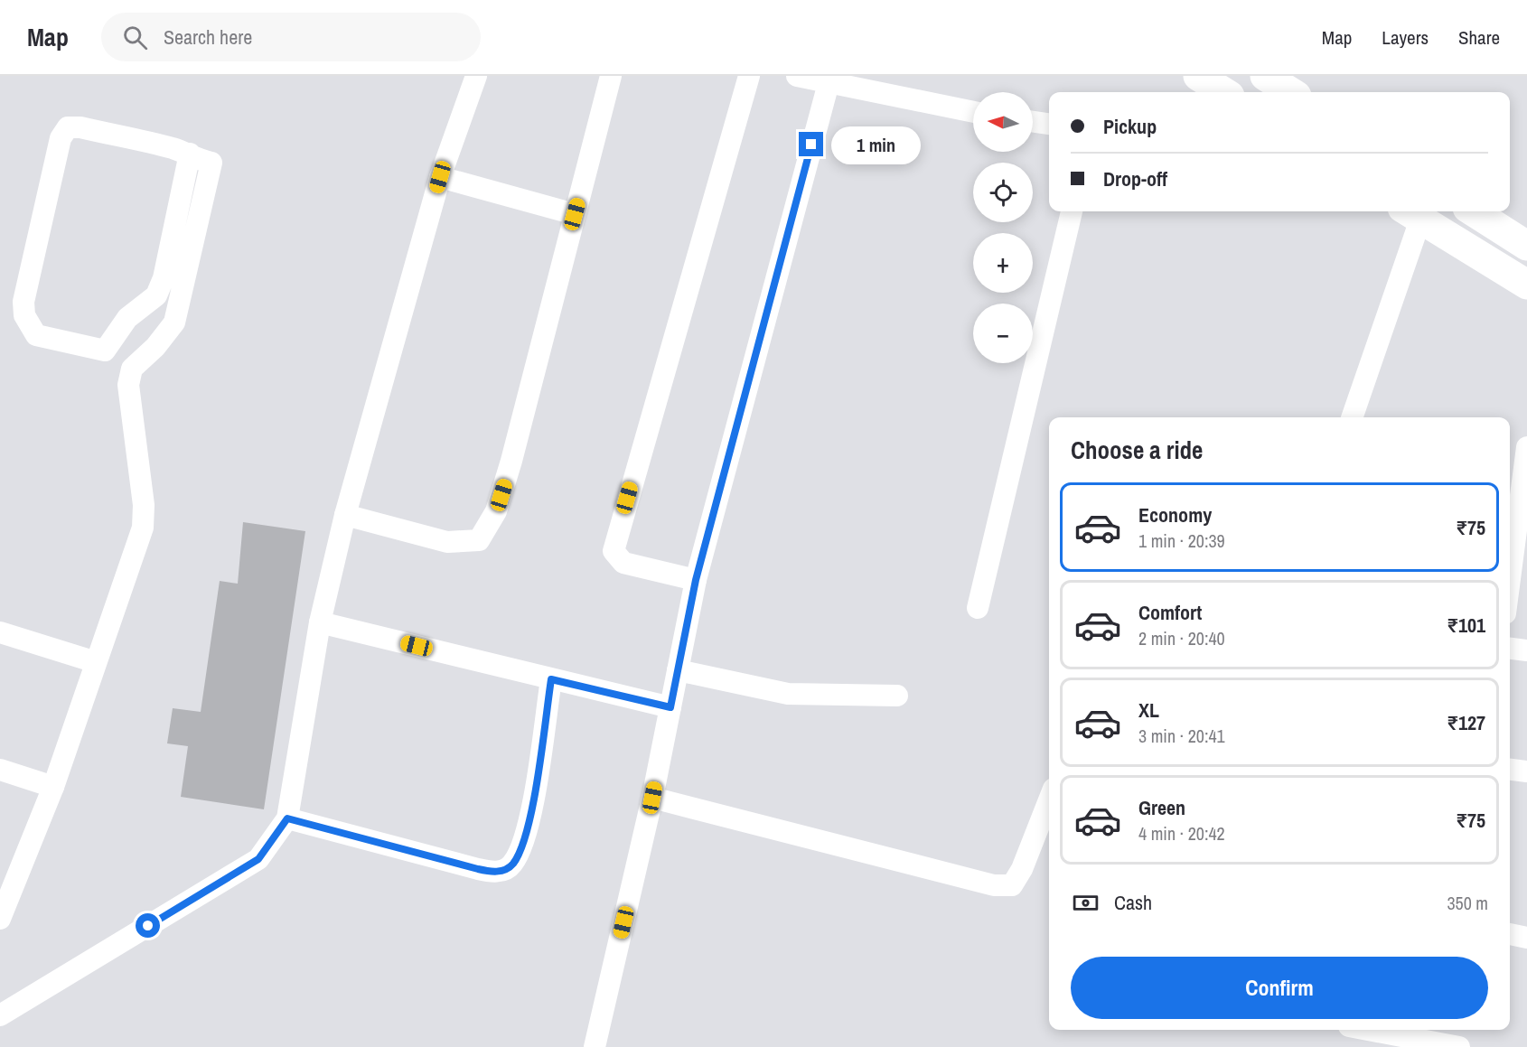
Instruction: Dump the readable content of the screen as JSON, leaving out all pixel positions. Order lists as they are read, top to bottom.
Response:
{
  "north": "left",
  "page": {
    "header": "Map",
    "search": "Search here",
    "nav": ["Map", "Layers", "Share"],
    "map_buttons": ["+", "−"],
    "banner": ["Pickup", "Drop-off"],
    "bubble": "1 min",
    "heading": "Choose a ride",
    "list": [
      {
        "name": "Economy",
        "note": "1 min · 20:39",
        "value": "₹75"
      },
      {
        "name": "Comfort",
        "note": "2 min · 20:40",
        "value": "₹101"
      },
      {
        "name": "XL",
        "note": "3 min · 20:41",
        "value": "₹127"
      },
      {
        "name": "Green",
        "note": "4 min · 20:42",
        "value": "₹75"
      }
    ],
    "pay": ["Cash", "350 m"],
    "buttons": "Confirm"
  }
}
